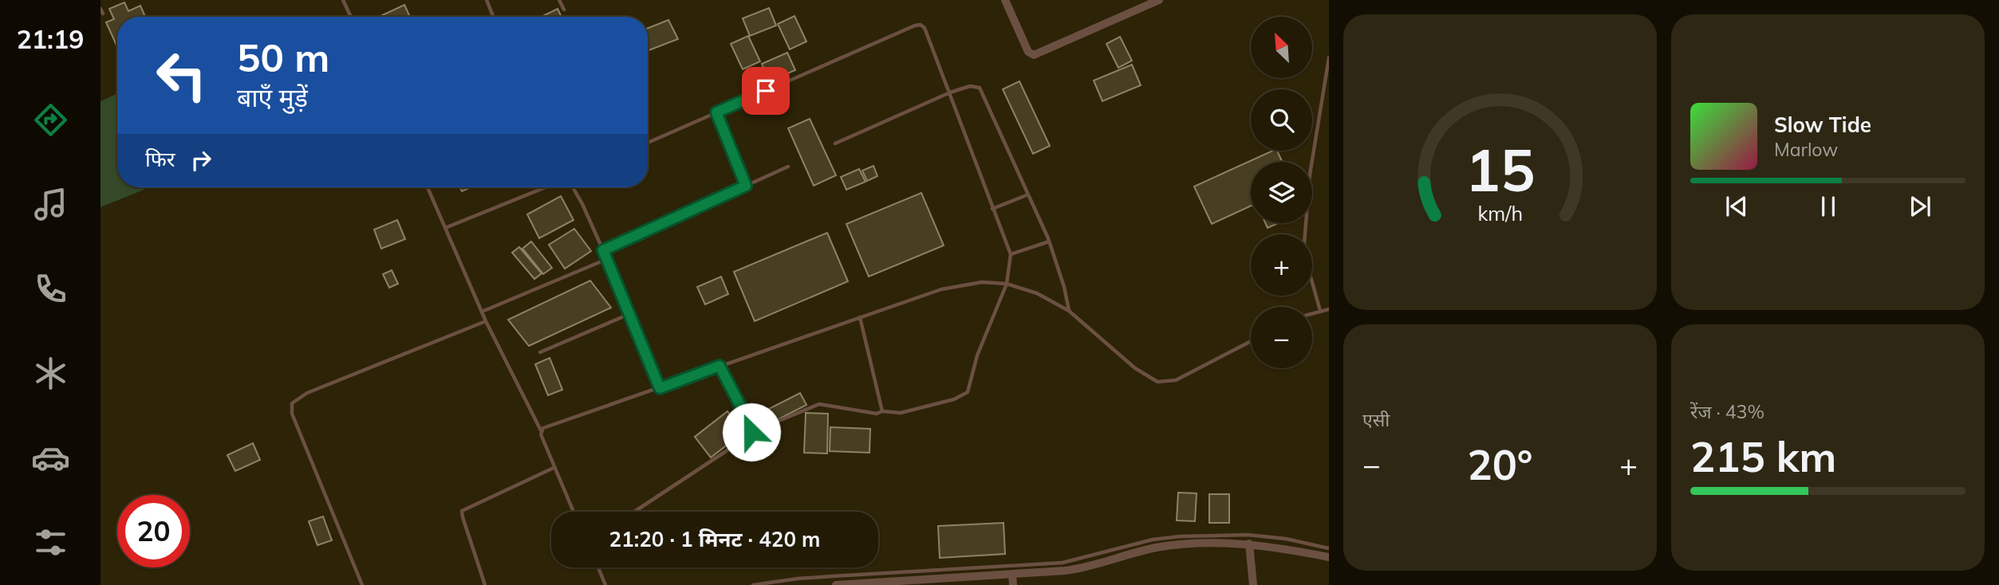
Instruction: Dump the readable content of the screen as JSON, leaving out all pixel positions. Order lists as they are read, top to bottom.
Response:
{
  "north": "top left",
  "page": {
    "tabs": "21:19",
    "map_buttons": ["+", "−"],
    "turn": ["50 m", "बाएँ मुड़ें"],
    "song": ["Slow Tide", "Marlow"],
    "then": "फिर",
    "tile": [
      "एसी",
      ["रेंज · 43%", "215 km"]
    ],
    "heat": ["−", "20°", "+"],
    "limit": "20",
    "trip": "21:20 · 1 मिनट · 420 m",
    "gauge": ["15", "km/h"]
  }
}
